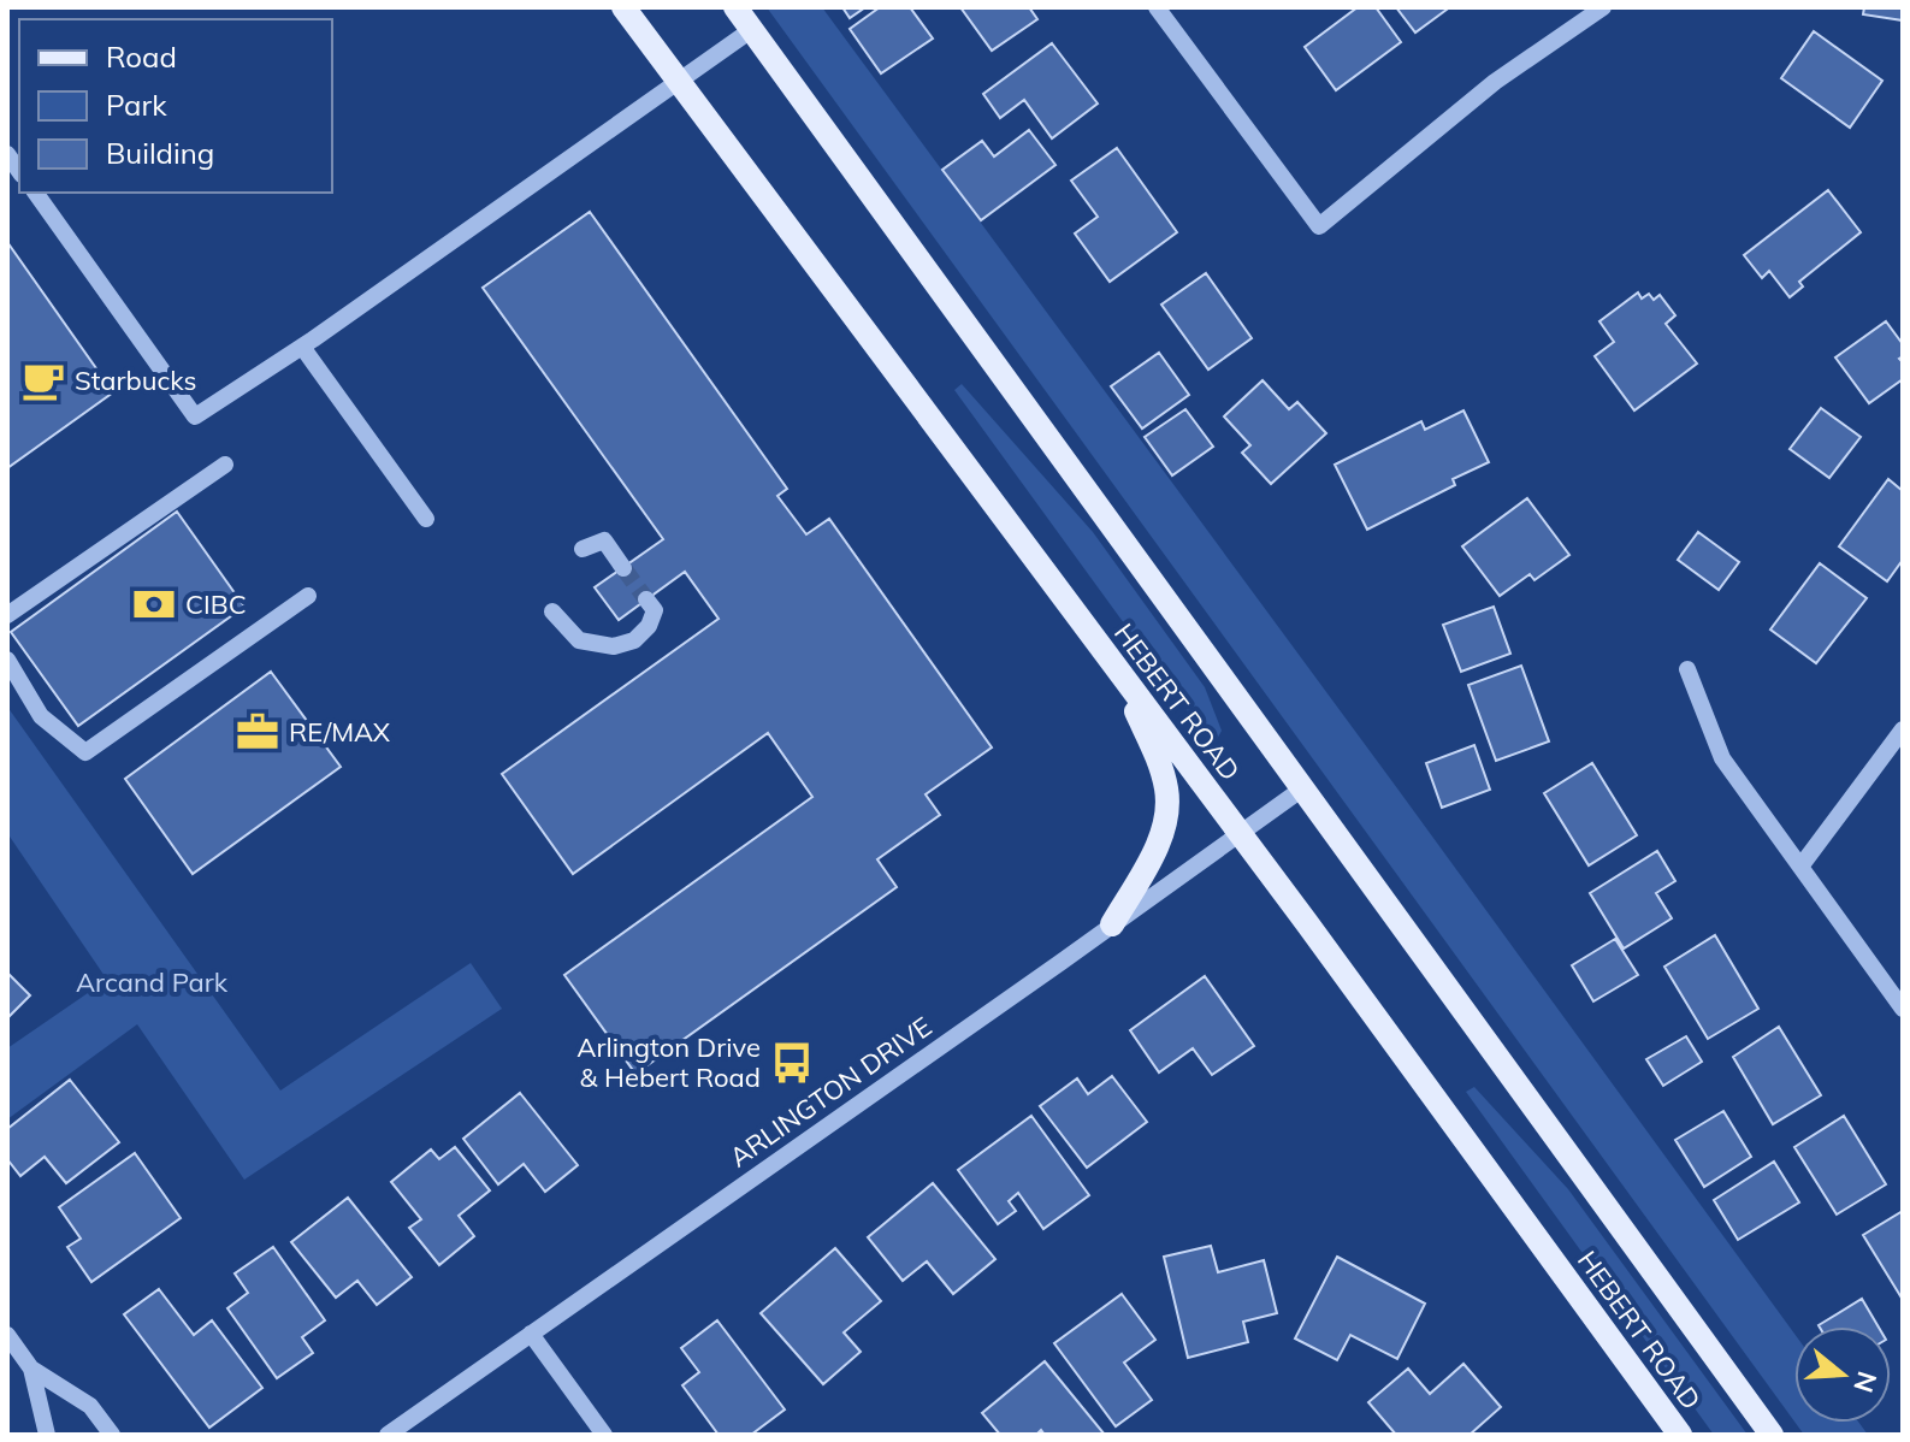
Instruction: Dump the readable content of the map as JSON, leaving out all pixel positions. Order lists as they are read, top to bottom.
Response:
{
  "streets": {
    "main road": ["HEBERT ROAD"],
    "street": ["ARLINGTON DRIVE"]
  },
  "crossings": [
    ["HEBERT ROAD", "ARLINGTON DRIVE"]
  ],
  "parks": ["Arcand Park"],
  "places": {
    "cafe": ["Starbucks"],
    "bank": ["CIBC"],
    "office": ["RE/MAX"],
    "bus stop": ["Arlington Drive & Hebert Road"]
  },
  "legend": ["Road", "Park", "Building"],
  "north": "right"
}
